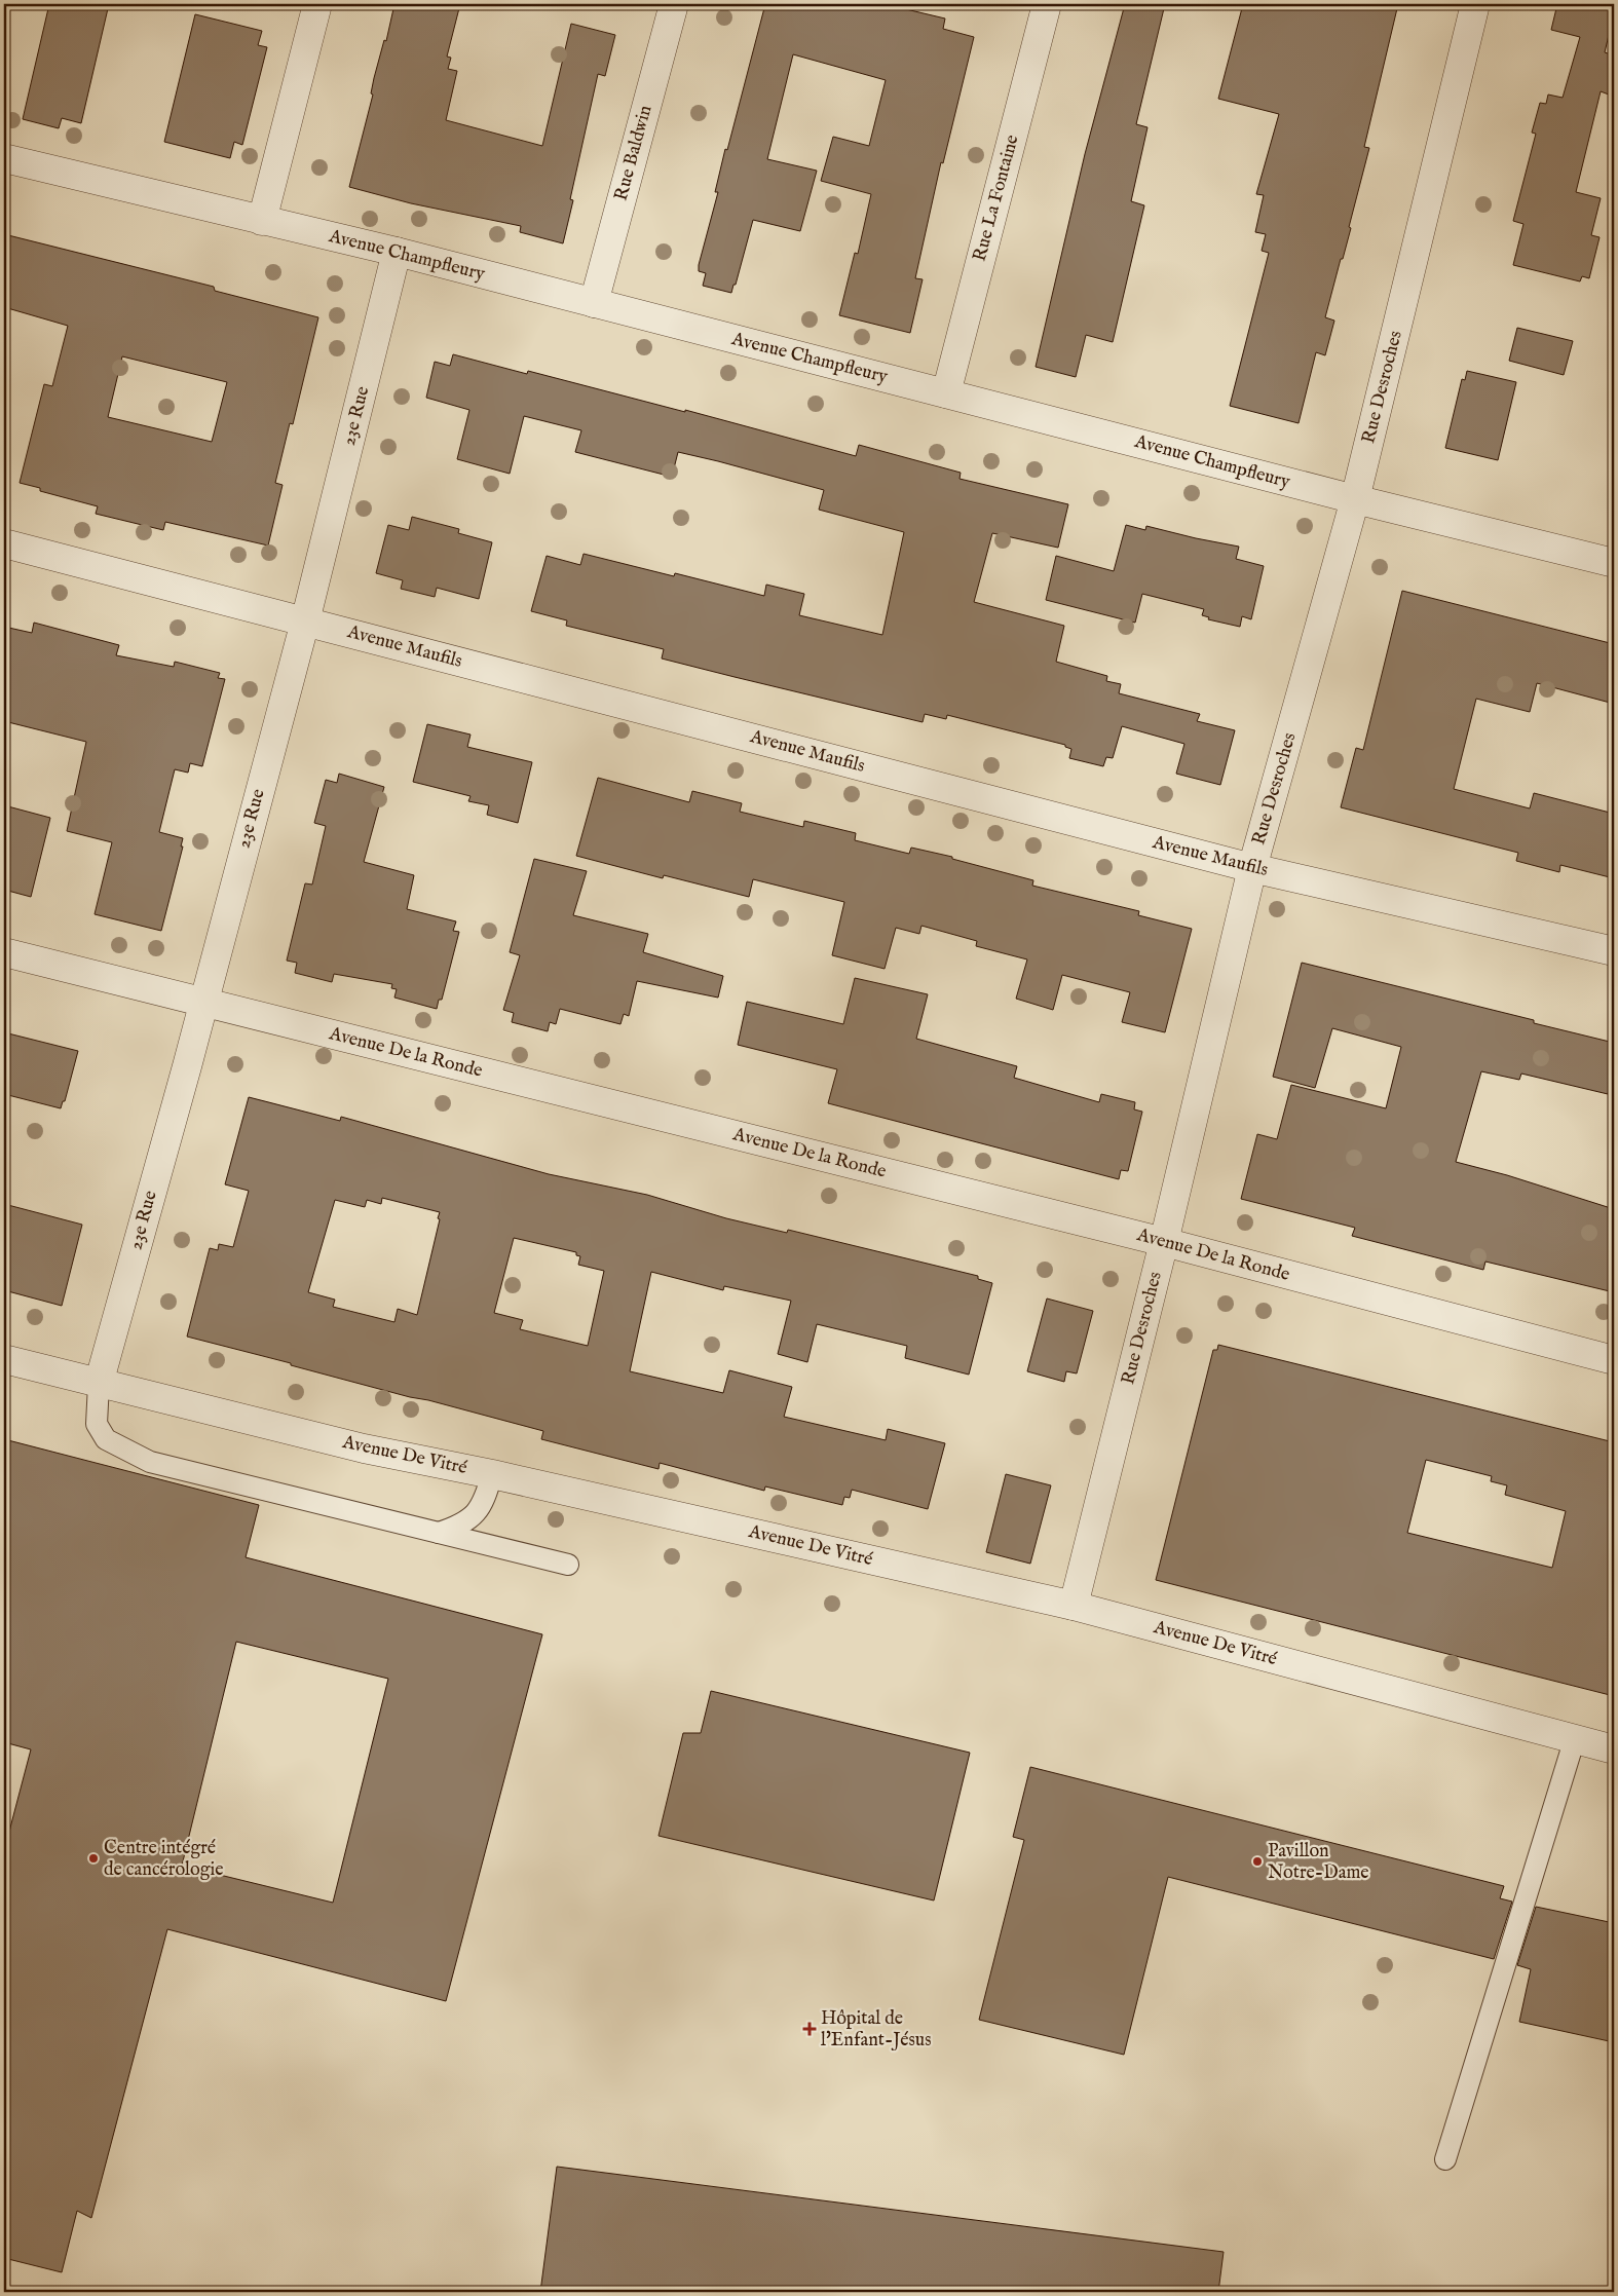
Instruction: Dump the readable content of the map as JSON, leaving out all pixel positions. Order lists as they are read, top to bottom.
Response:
{
  "streets": {
    "street": [
      "Rue Baldwin",
      "Rue La Fontaine",
      "Avenue Champfleury",
      "Rue Desroches",
      "23e Rue",
      "Avenue Maufils",
      "Avenue De la Ronde",
      "Avenue De Vitré"
    ]
  },
  "crossings": [
    ["Rue Baldwin", "Avenue Champfleury"],
    ["Rue La Fontaine", "Avenue Champfleury"],
    ["Avenue Champfleury", "Rue Desroches"],
    ["Avenue Champfleury", "23e Rue"],
    ["Rue Desroches", "Avenue Maufils"],
    ["Rue Desroches", "Avenue De la Ronde"],
    ["Rue Desroches", "Avenue De Vitré"],
    ["23e Rue", "Avenue Maufils"],
    ["23e Rue", "Avenue De la Ronde"],
    ["23e Rue", "Avenue De Vitré"]
  ],
  "places": {
    "other": ["Centre intégré de cancérologie", "Pavillon Notre-Dame"],
    "health": ["Hôpital de l'Enfant-Jésus"]
  }
}
